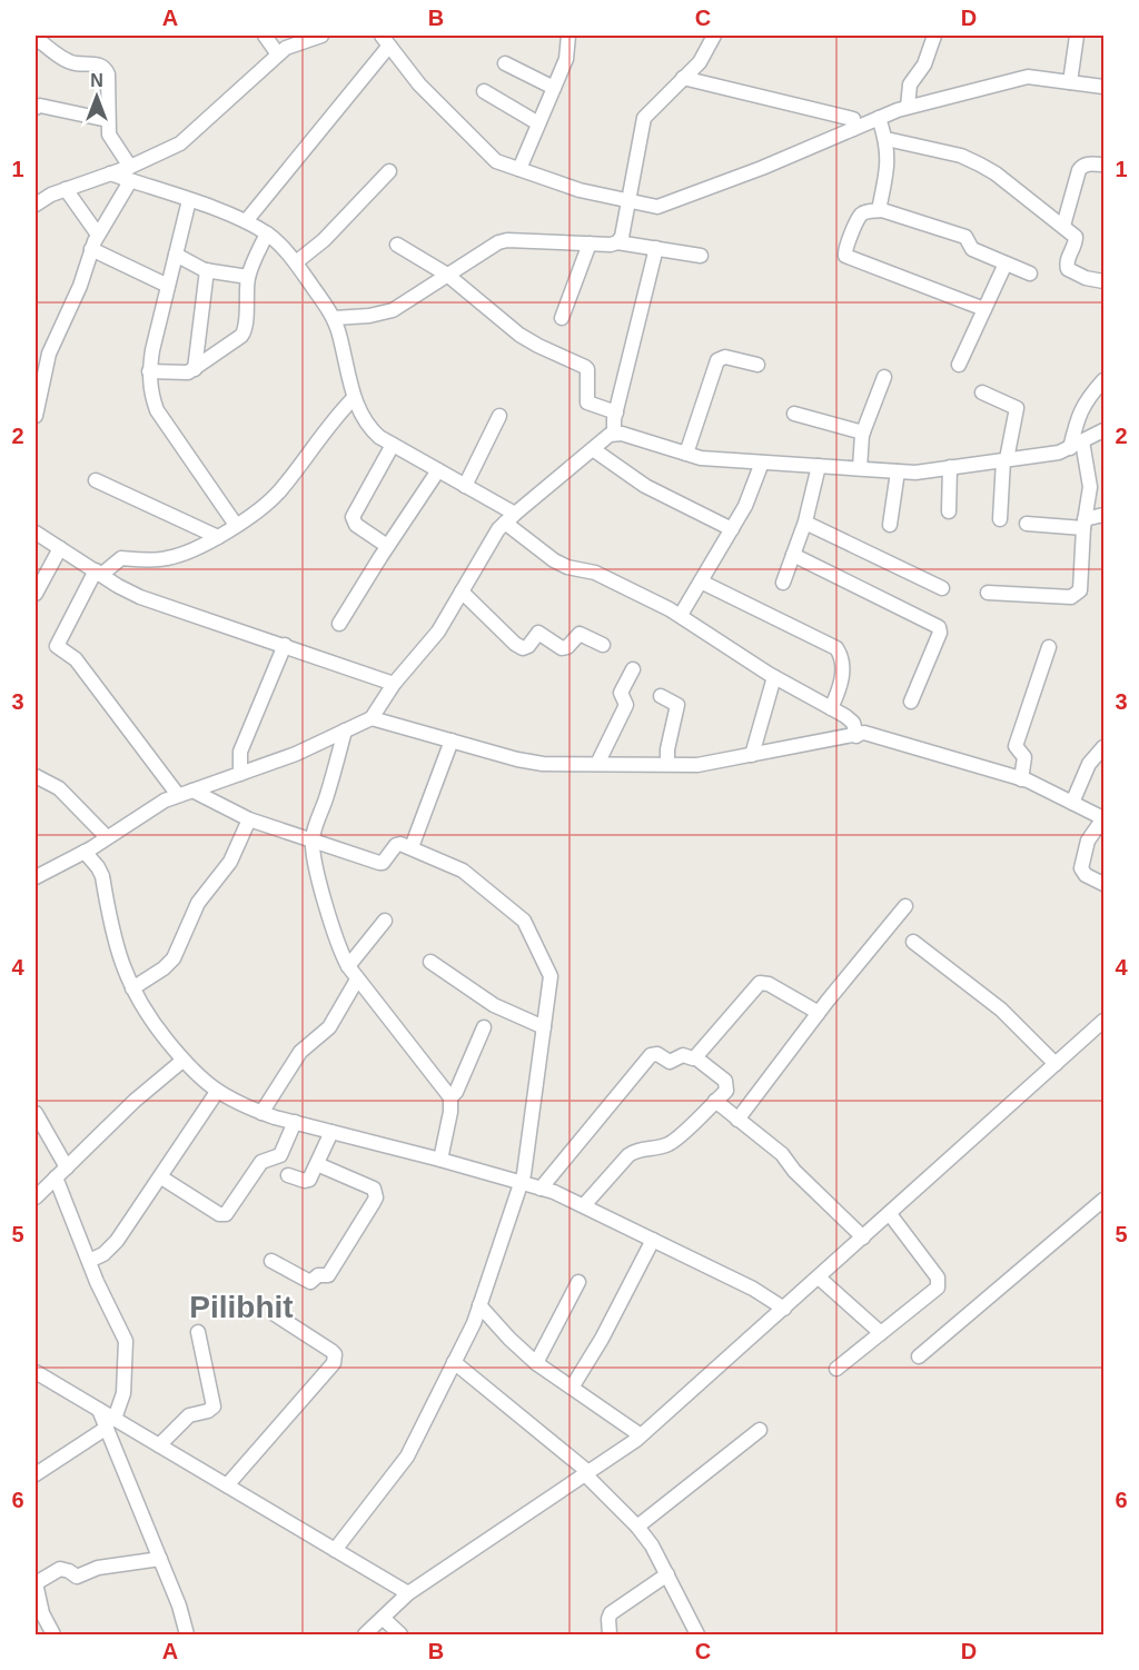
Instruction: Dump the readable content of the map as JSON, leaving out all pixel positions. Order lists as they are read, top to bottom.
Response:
{
  "districts": ["Pilibhit"],
  "north": "top",
  "grid": {
    "columns": [
      "A",
      "B",
      "C",
      "D"
    ],
    "rows": [
      "1",
      "2",
      "3",
      "4",
      "5",
      "6"
    ]
  }
}
